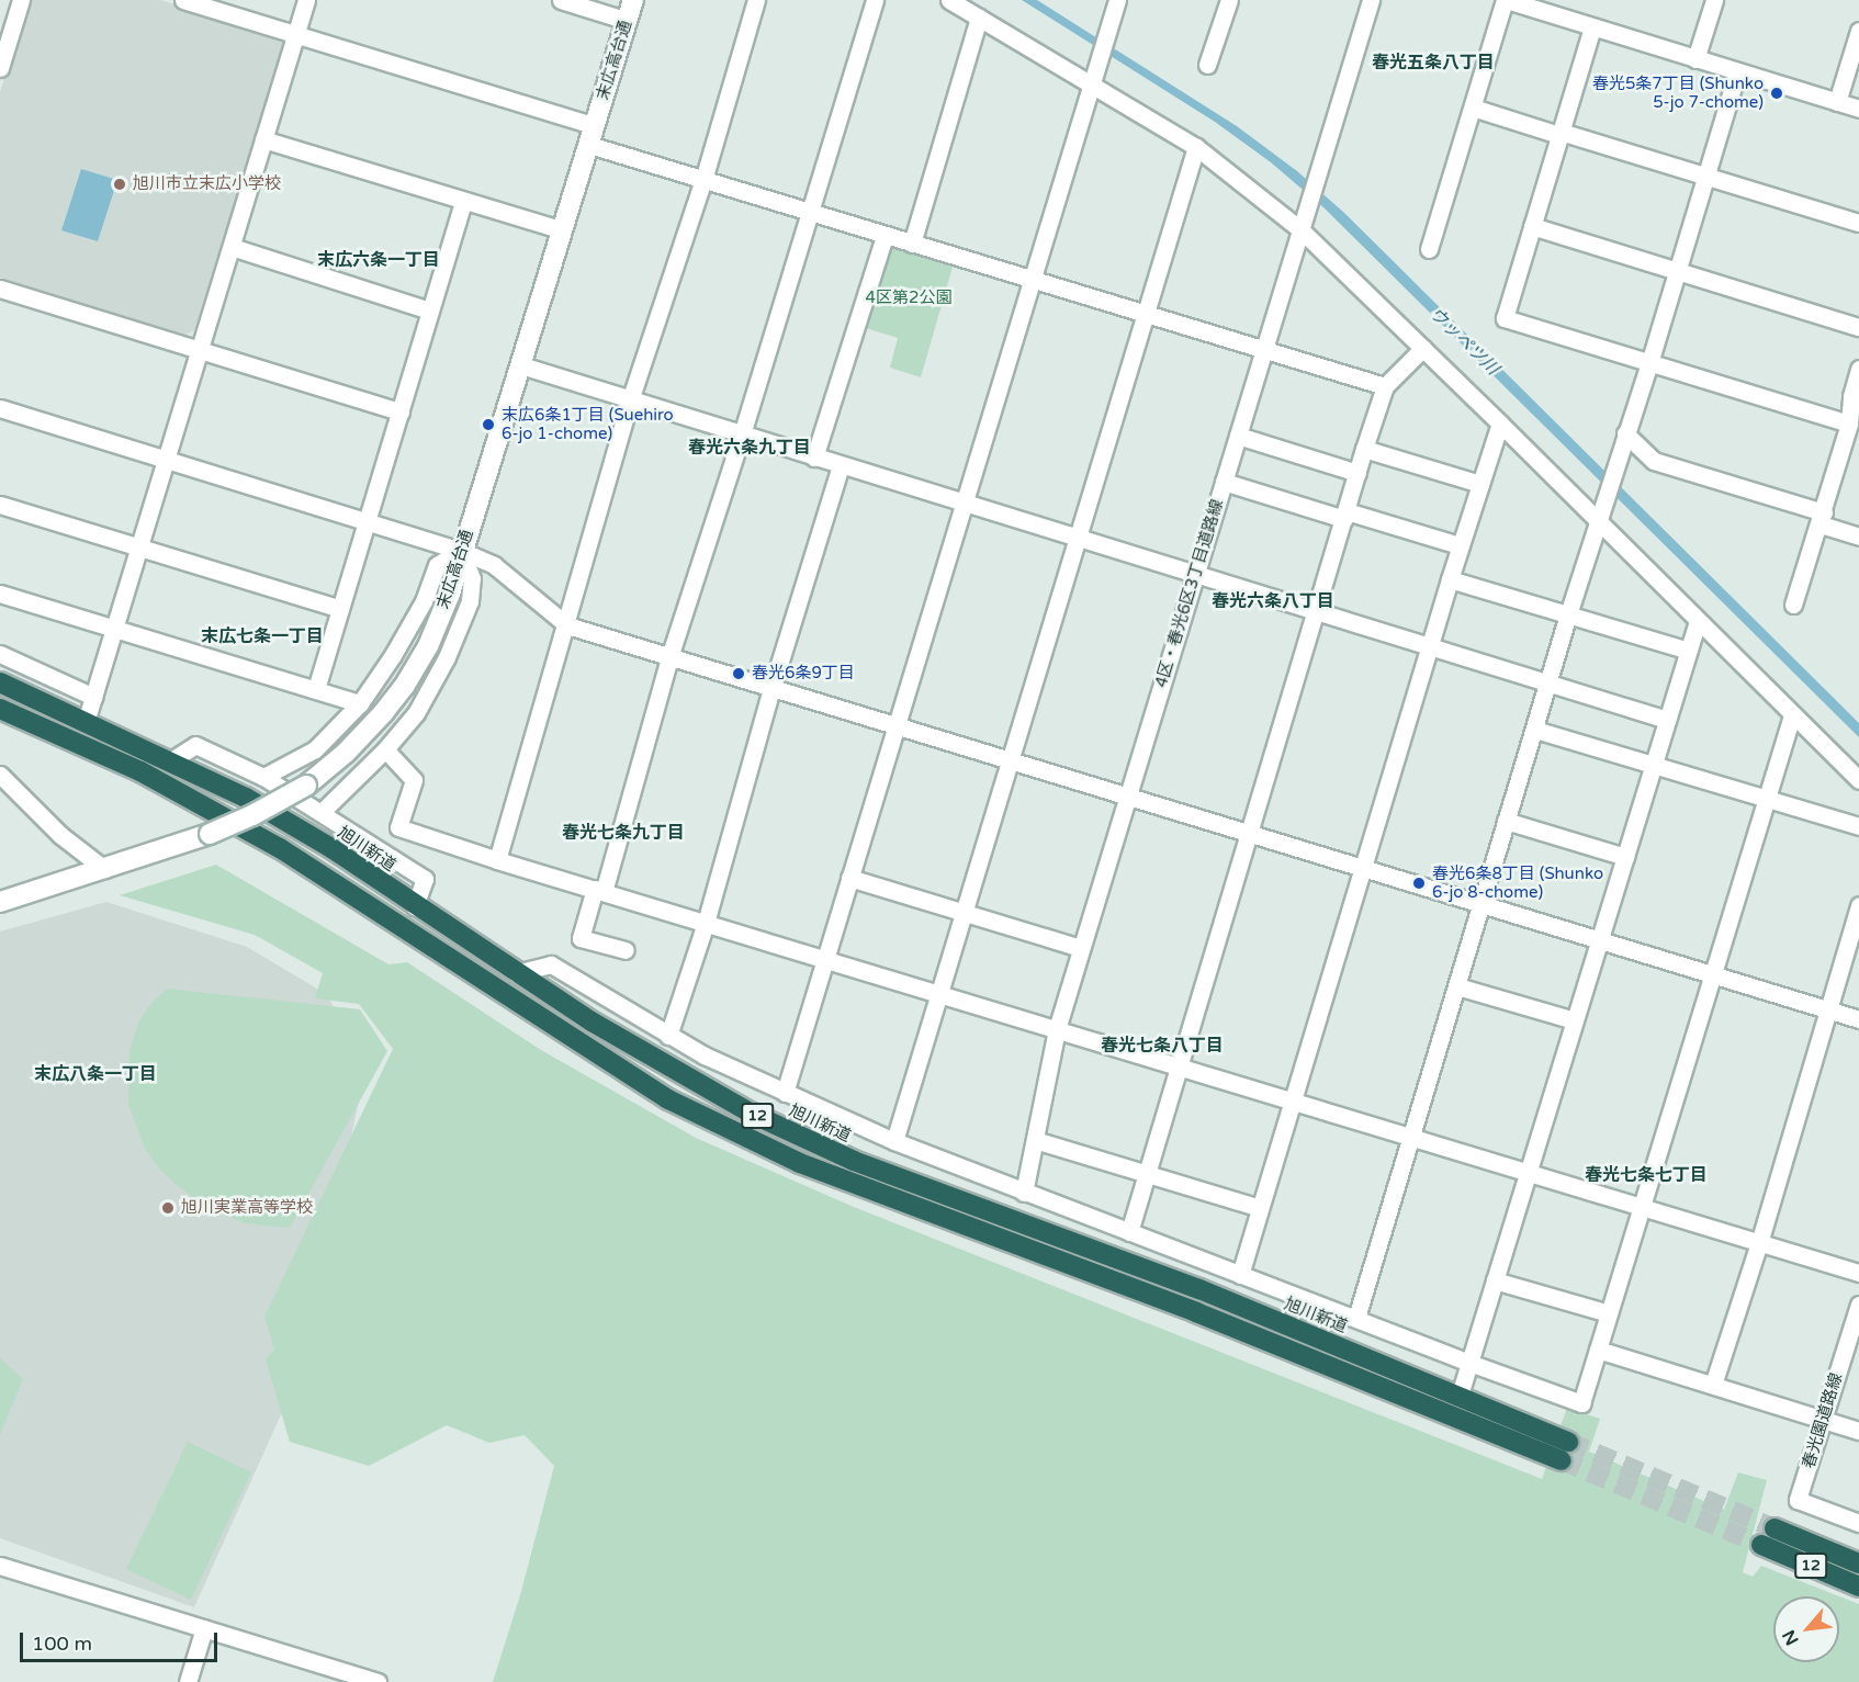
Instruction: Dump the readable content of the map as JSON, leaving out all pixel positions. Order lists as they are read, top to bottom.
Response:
{
  "streets": {
    "highway": ["旭川新道", "12"],
    "street": ["末広高台通", "4区・春光6区3丁目道路線", "春光園道路線"]
  },
  "districts": [
    "春光五条八丁目",
    "末広六条一丁目",
    "春光六条九丁目",
    "春光六条八丁目",
    "末広七条一丁目",
    "春光七条九丁目",
    "春光七条八丁目",
    "末広八条一丁目",
    "春光七条七丁目"
  ],
  "water": ["ウッペツ川"],
  "parks": ["4区第2公園"],
  "places": [
    "春光5条7丁目 (Shunko 5-jo 7-chome)",
    "旭川市立末広小学校",
    "末広6条1丁目 (Suehiro 6-jo 1-chome)",
    "春光6条9丁目",
    "春光6条8丁目 (Shunko 6-jo 8-chome)",
    "旭川実業高等学校"
  ],
  "scale_bar": "100 m",
  "north": "bottom left"
}
